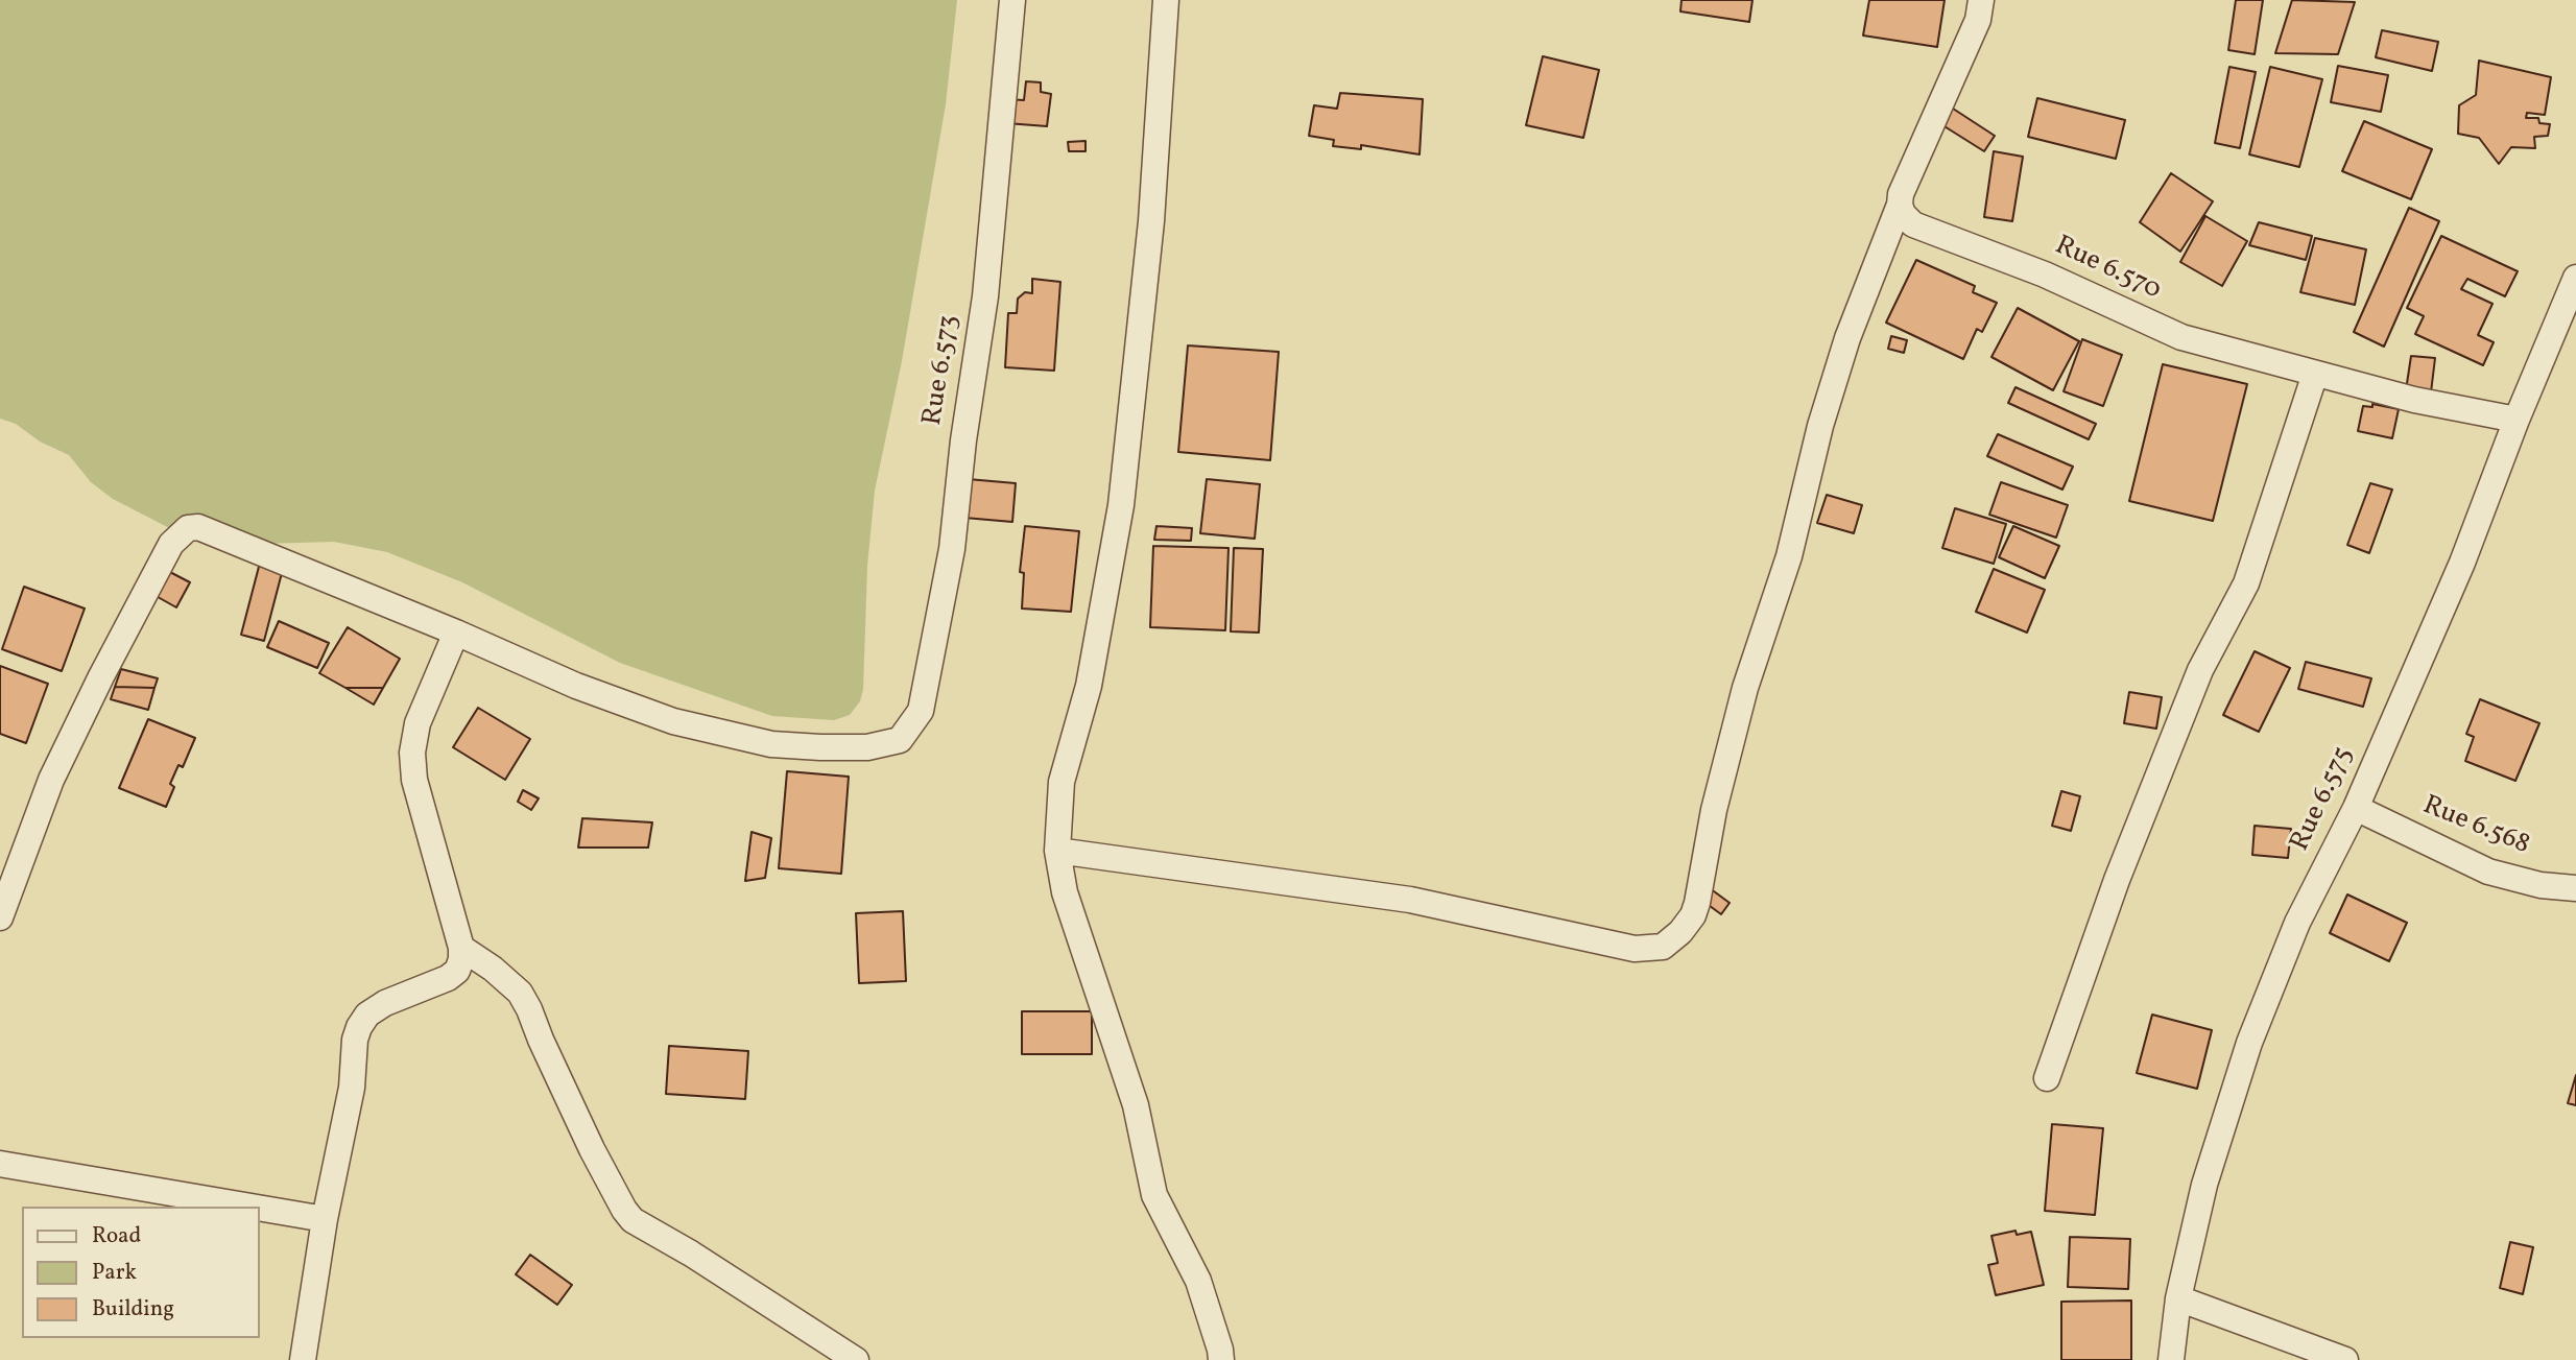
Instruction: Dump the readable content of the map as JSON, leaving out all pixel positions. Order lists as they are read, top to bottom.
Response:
{
  "streets": {
    "street": [
      "Rue 6.570",
      "Rue 6.573",
      "Rue 6.575",
      "Rue 6.568"
    ]
  },
  "crossings": [
    ["Rue 6.570", "Rue 6.575"],
    ["Rue 6.575", "Rue 6.568"]
  ],
  "legend": ["Road", "Park", "Building"]
}
